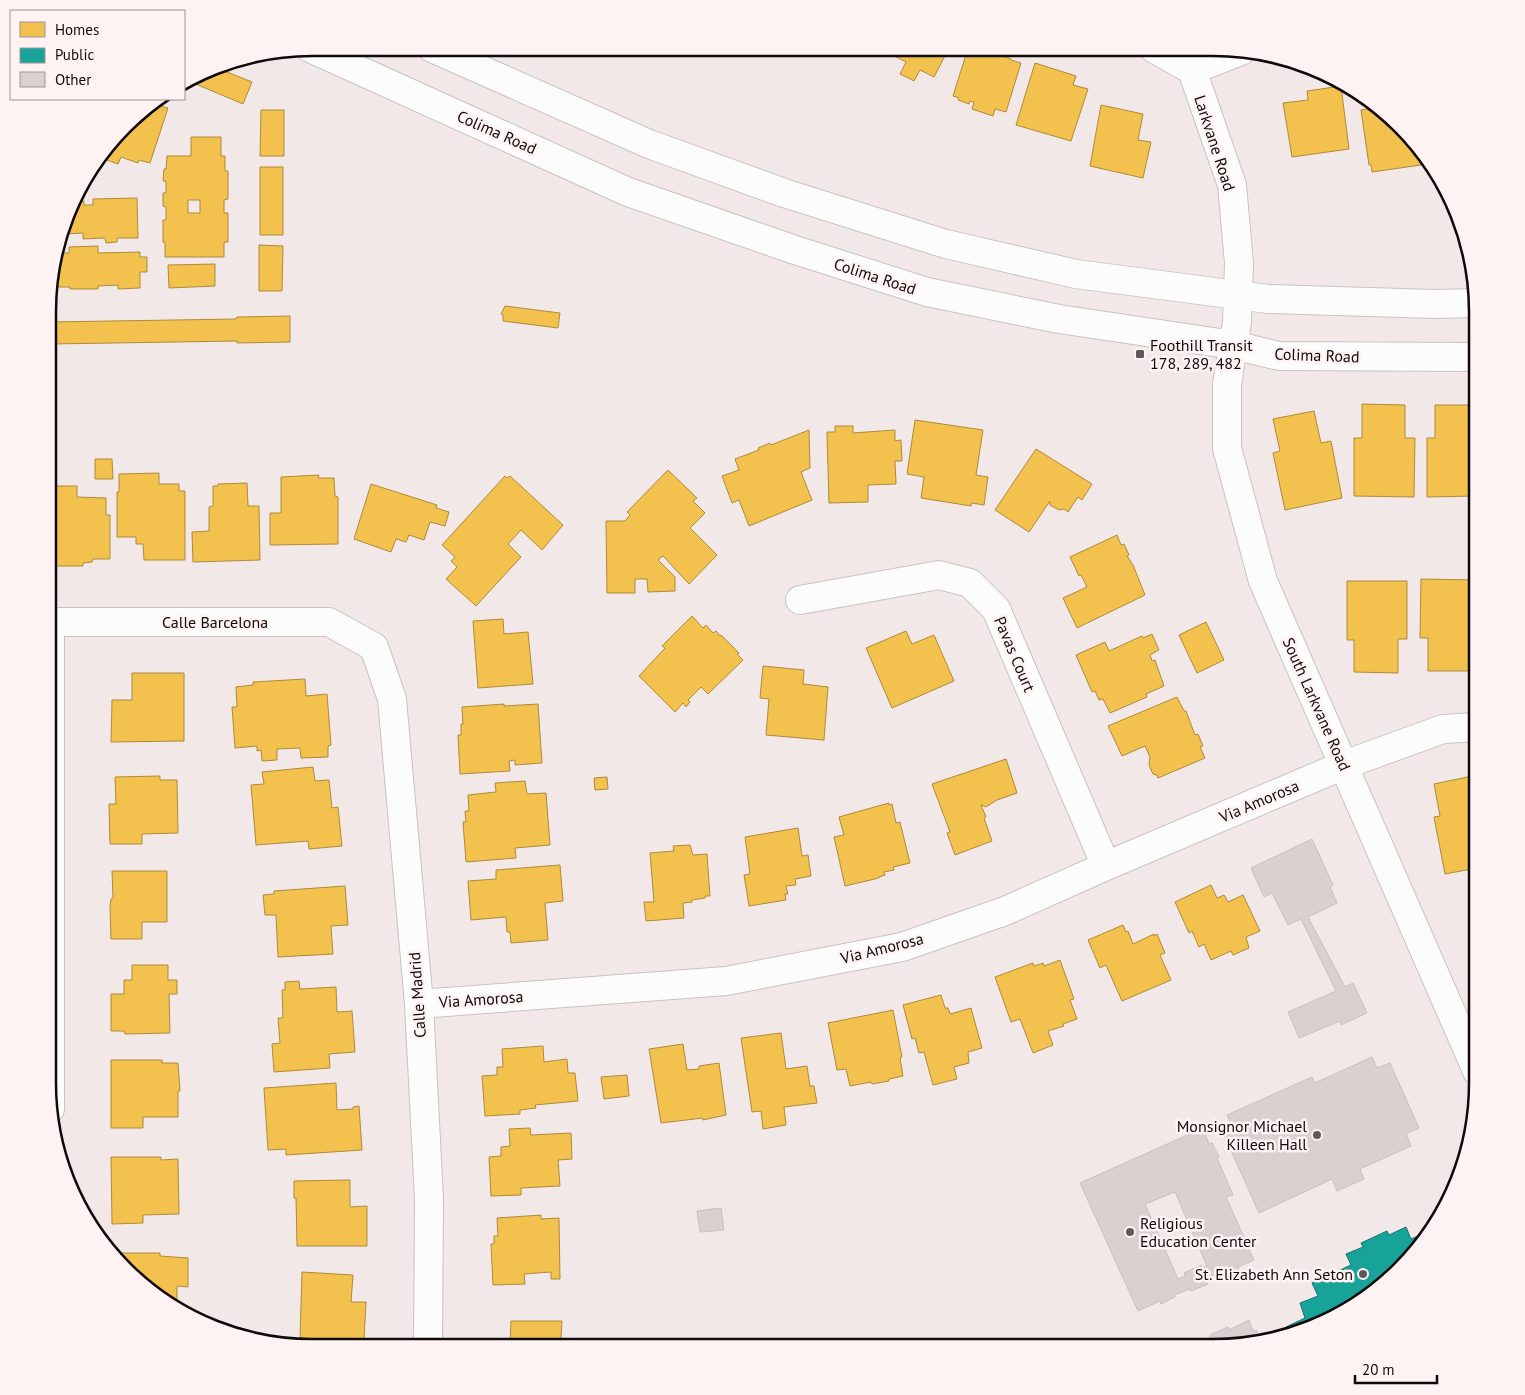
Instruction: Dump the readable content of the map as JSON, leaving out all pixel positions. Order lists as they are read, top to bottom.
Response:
{
  "streets": {
    "street": [
      "Colima Road",
      "Larkvane Road",
      "Calle Barcelona",
      "Pavas Court",
      "South Larkvane Road",
      "Via Amorosa",
      "Calle Madrid"
    ]
  },
  "crossings": [
    ["Colima Road", "Larkvane Road"],
    ["Colima Road", "South Larkvane Road"],
    ["Larkvane Road", "South Larkvane Road"],
    ["Calle Barcelona", "Calle Madrid"],
    ["Pavas Court", "Via Amorosa"],
    ["South Larkvane Road", "Via Amorosa"],
    ["Via Amorosa", "Calle Madrid"]
  ],
  "places": {
    "transit": ["Foothill Transit 178, 289, 482"],
    "other": ["Monsignor Michael Killeen Hall", "Religious Education Center", "St. Elizabeth Ann Seton"]
  },
  "legend": ["Homes", "Public", "Other"],
  "scale_bar": "20 m"
}
